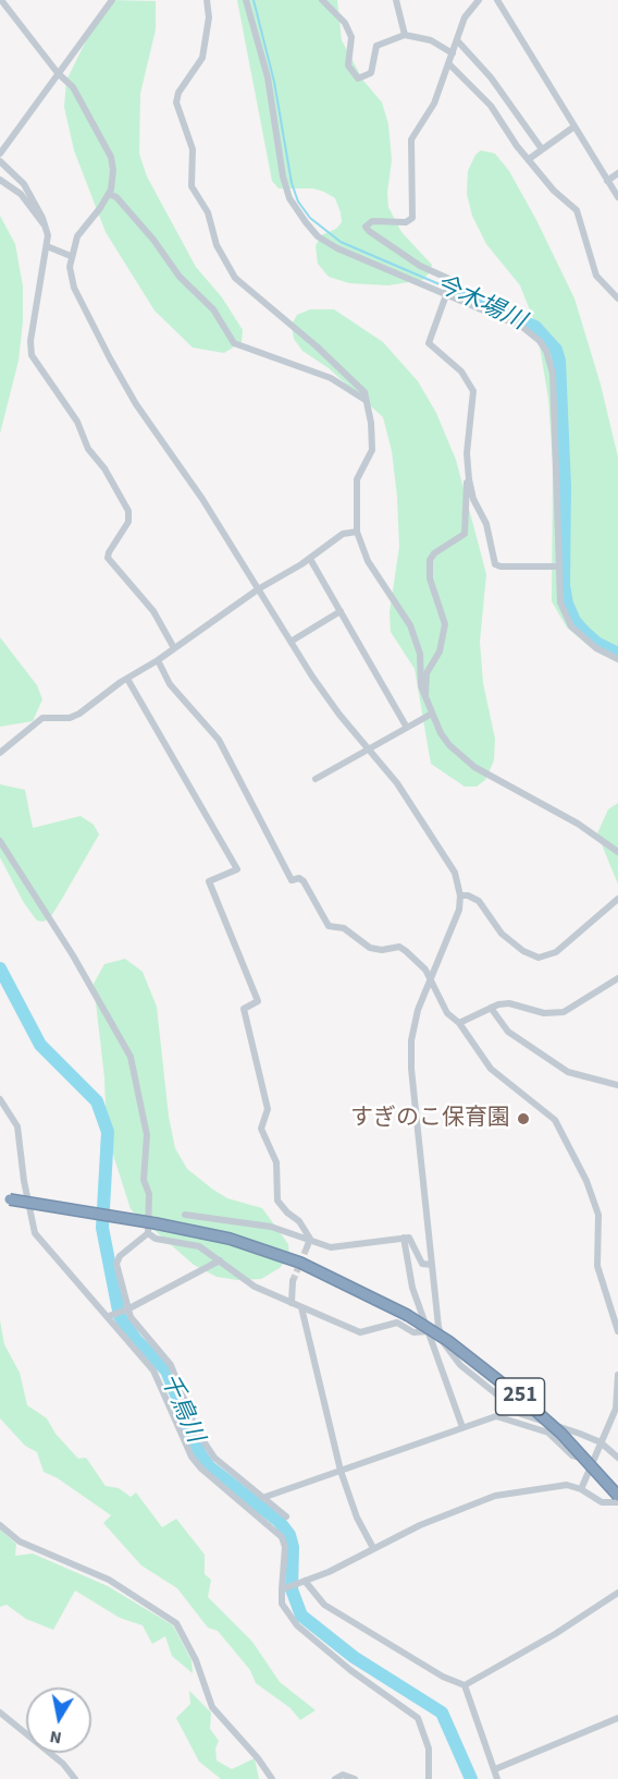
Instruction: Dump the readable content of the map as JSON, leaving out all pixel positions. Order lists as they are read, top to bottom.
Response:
{
  "streets": {
    "highway": ["251"]
  },
  "water": ["今木場川", "千鳥川"],
  "places": ["すぎのこ保育園"],
  "north": "bottom"
}
